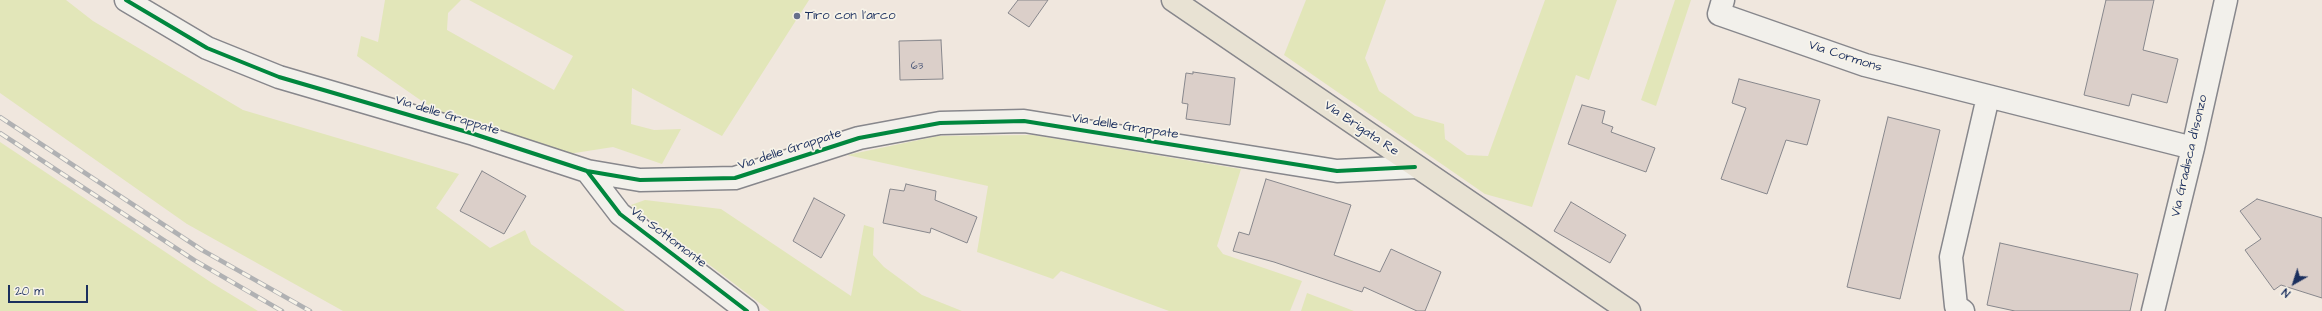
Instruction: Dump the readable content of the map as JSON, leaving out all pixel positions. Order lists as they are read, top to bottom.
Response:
{
  "streets": {
    "main road": ["Via Brigata Re"],
    "street": [
      "Via Cormons",
      "Via delle Grappate",
      "Via Gradisca d'Isonzo",
      "Via Sottomonte"
    ]
  },
  "crossings": [
    ["Via Cormons", "Via Gradisca d'Isonzo"],
    ["Via delle Grappate", "Via Brigata Re"],
    ["Via delle Grappate", "Via Sottomonte"]
  ],
  "places": ["Tiro con l'arco"],
  "house_numbers": ["63"],
  "scale_bar": "20 m",
  "north": "bottom left"
}
